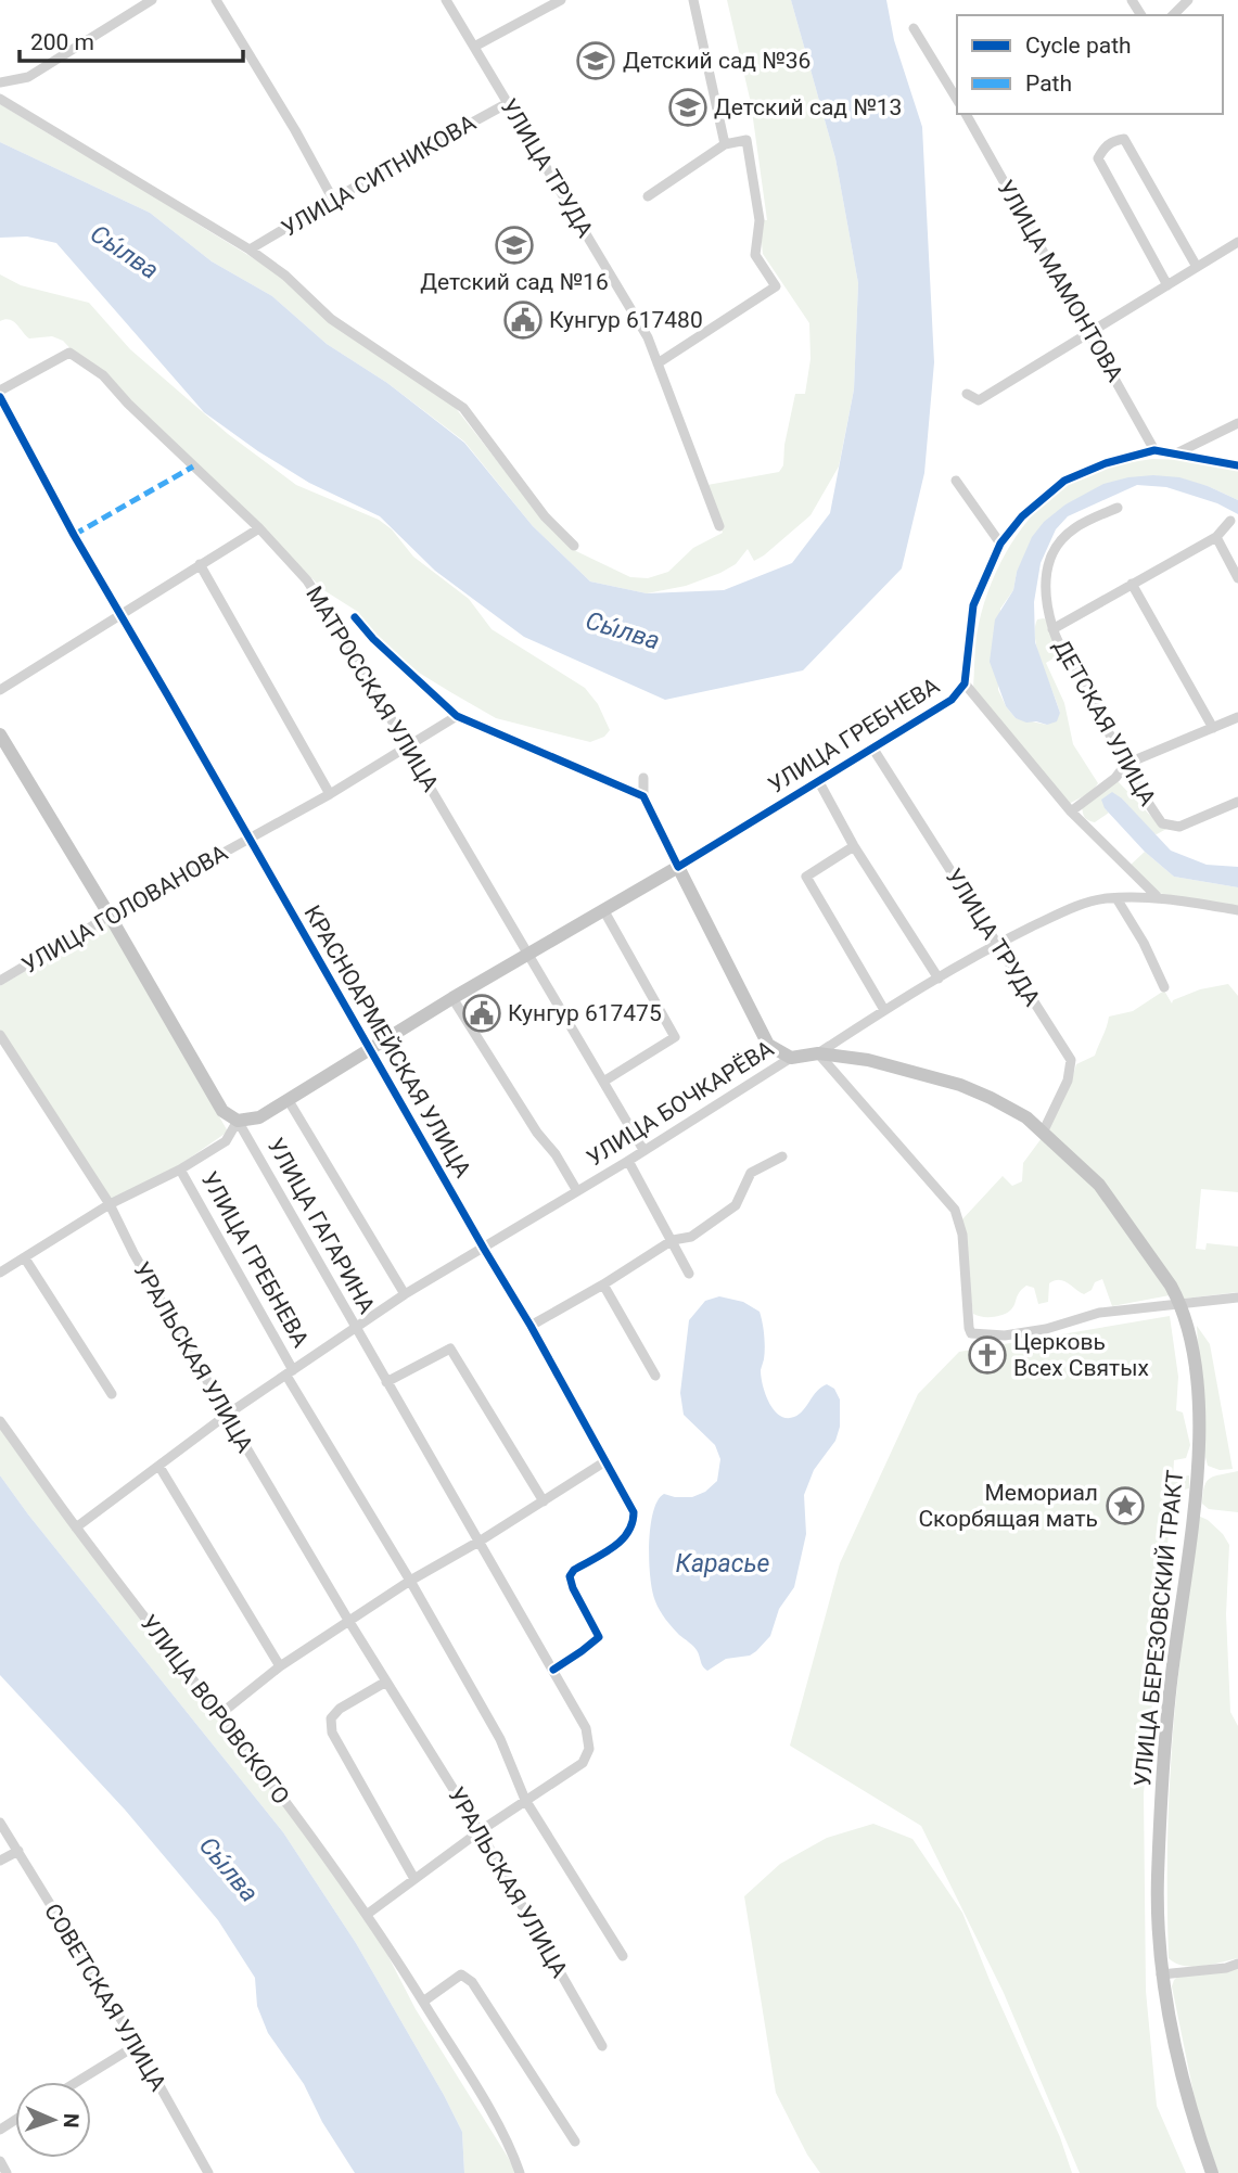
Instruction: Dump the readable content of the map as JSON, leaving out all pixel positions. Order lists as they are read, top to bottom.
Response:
{
  "streets": {
    "main road": [
      "УЛИЦА ГРЕБНЕВА",
      "УЛИЦА БОЧКАРЁВА",
      "УЛИЦА ГАГАРИНА",
      "УЛИЦА БЕРЕЗОВСКИЙ ТРАКТ"
    ],
    "street": [
      "УЛИЦА ТРУДА",
      "УЛИЦА СИТНИКОВА",
      "УЛИЦА МАМОНТОВА",
      "МАТРОССКАЯ УЛИЦА",
      "ДЕТСКАЯ УЛИЦА",
      "УЛИЦА ГОЛОВАНОВА",
      "КРАСНОАРМЕЙСКАЯ УЛИЦА",
      "УРАЛЬСКАЯ УЛИЦА",
      "УЛИЦА ВОРОВСКОГО",
      "СОВЕТСКАЯ УЛИЦА"
    ]
  },
  "crossings": [
    ["УЛИЦА ТРУДА", "УЛИЦА СИТНИКОВА"],
    ["УЛИЦА ТРУДА", "УЛИЦА ГРЕБНЕВА"],
    ["УЛИЦА ТРУДА", "УЛИЦА БОЧКАРЁВА"],
    ["УЛИЦА ТРУДА", "УЛИЦА БЕРЕЗОВСКИЙ ТРАКТ"],
    ["УЛИЦА МАМОНТОВА", "УЛИЦА ГРЕБНЕВА"],
    ["МАТРОССКАЯ УЛИЦА", "УЛИЦА ГРЕБНЕВА"],
    ["МАТРОССКАЯ УЛИЦА", "УЛИЦА ГОЛОВАНОВА"],
    ["МАТРОССКАЯ УЛИЦА", "УЛИЦА БОЧКАРЁВА"],
    ["УЛИЦА ГРЕБНЕВА", "КРАСНОАРМЕЙСКАЯ УЛИЦА"],
    ["УЛИЦА ГРЕБНЕВА", "УЛИЦА БОЧКАРЁВА"],
    ["УЛИЦА ГРЕБНЕВА", "УЛИЦА ГАГАРИНА"],
    ["УЛИЦА ГРЕБНЕВА", "УРАЛЬСКАЯ УЛИЦА"],
    ["УЛИЦА ГОЛОВАНОВА", "КРАСНОАРМЕЙСКАЯ УЛИЦА"],
    ["УЛИЦА ГОЛОВАНОВА", "УЛИЦА ГАГАРИНА"],
    ["КРАСНОАРМЕЙСКАЯ УЛИЦА", "УЛИЦА БОЧКАРЁВА"],
    ["КРАСНОАРМЕЙСКАЯ УЛИЦА", "УЛИЦА ГАГАРИНА"],
    ["УЛИЦА БОЧКАРЁВА", "УЛИЦА ГАГАРИНА"],
    ["УЛИЦА БОЧКАРЁВА", "УРАЛЬСКАЯ УЛИЦА"],
    ["УЛИЦА БОЧКАРЁВА", "УЛИЦА БЕРЕЗОВСКИЙ ТРАКТ"],
    ["УЛИЦА БОЧКАРЁВА", "УЛИЦА ВОРОВСКОГО"]
  ],
  "water": ["Сы́лва", "Карасье"],
  "places": {
    "school or university": ["Детский сад №36", "Детский сад №13", "Детский сад №16"],
    "public building": ["Кунгур 617480", "Кунгур 617475"],
    "church": ["Церковь Всех Святых"],
    "place": ["Мемориал Скорбящая мать"]
  },
  "legend": ["Cycle path", "Path"],
  "scale_bar": "200 m",
  "north": "right"
}
